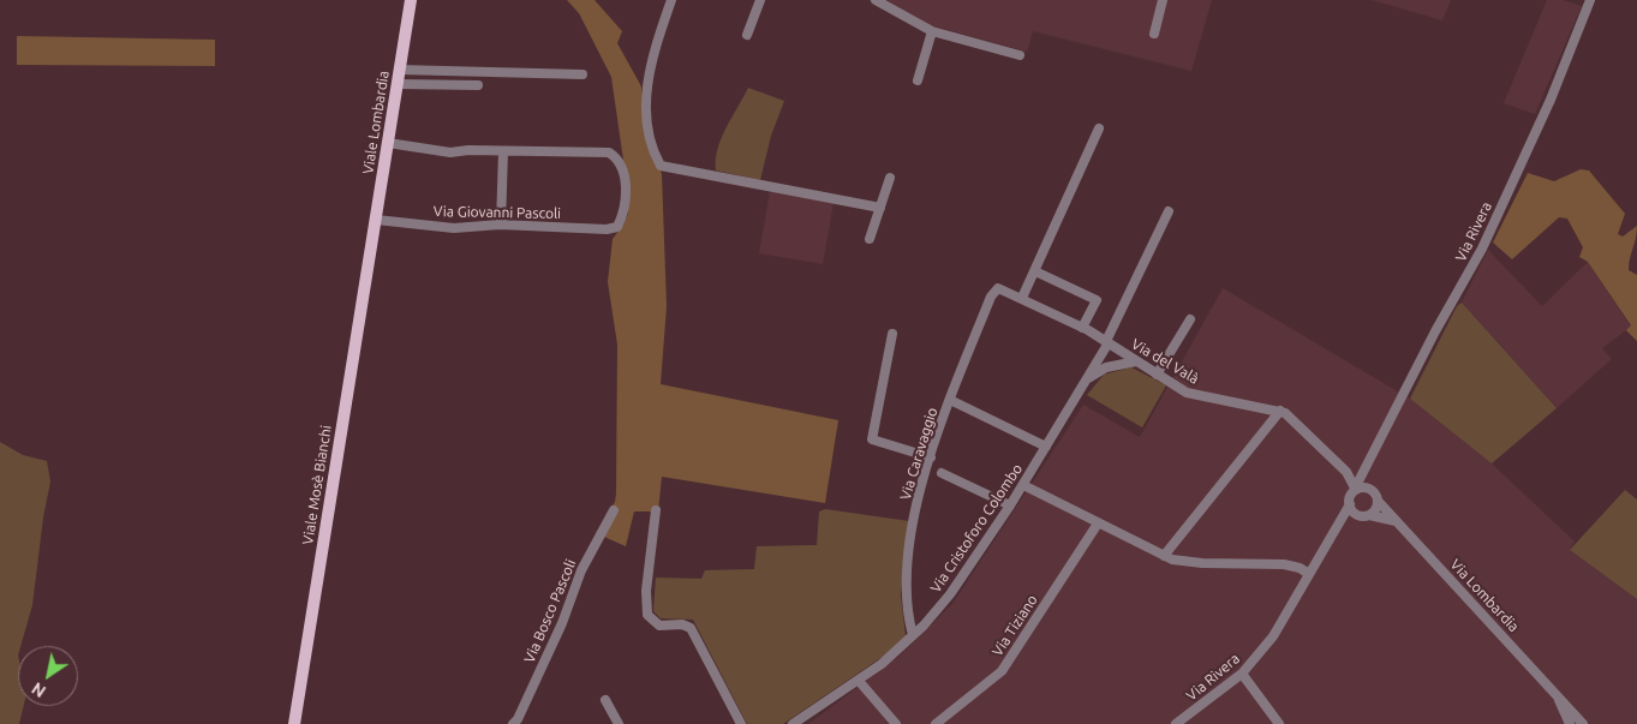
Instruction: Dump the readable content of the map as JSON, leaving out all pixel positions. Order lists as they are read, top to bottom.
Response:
{
  "streets": {
    "main road": ["Viale Lombardia", "Viale Mosè Bianchi"],
    "street": [
      "Via Giovanni Pascoli",
      "Via Rivera",
      "Via del Valà",
      "Via Caravaggio",
      "Via Cristoforo Colombo",
      "Via Lombardia",
      "Via Bosco Pascoli",
      "Via Tiziano"
    ]
  },
  "crossings": [
    ["Viale Lombardia", "Via Giovanni Pascoli"],
    ["Viale Lombardia", "Viale Mosè Bianchi"],
    ["Via Rivera", "Via Lombardia"],
    ["Via del Valà", "Via Caravaggio"],
    ["Via del Valà", "Via Cristoforo Colombo"],
    ["Via Caravaggio", "Via Cristoforo Colombo"]
  ],
  "north": "bottom left"
}
